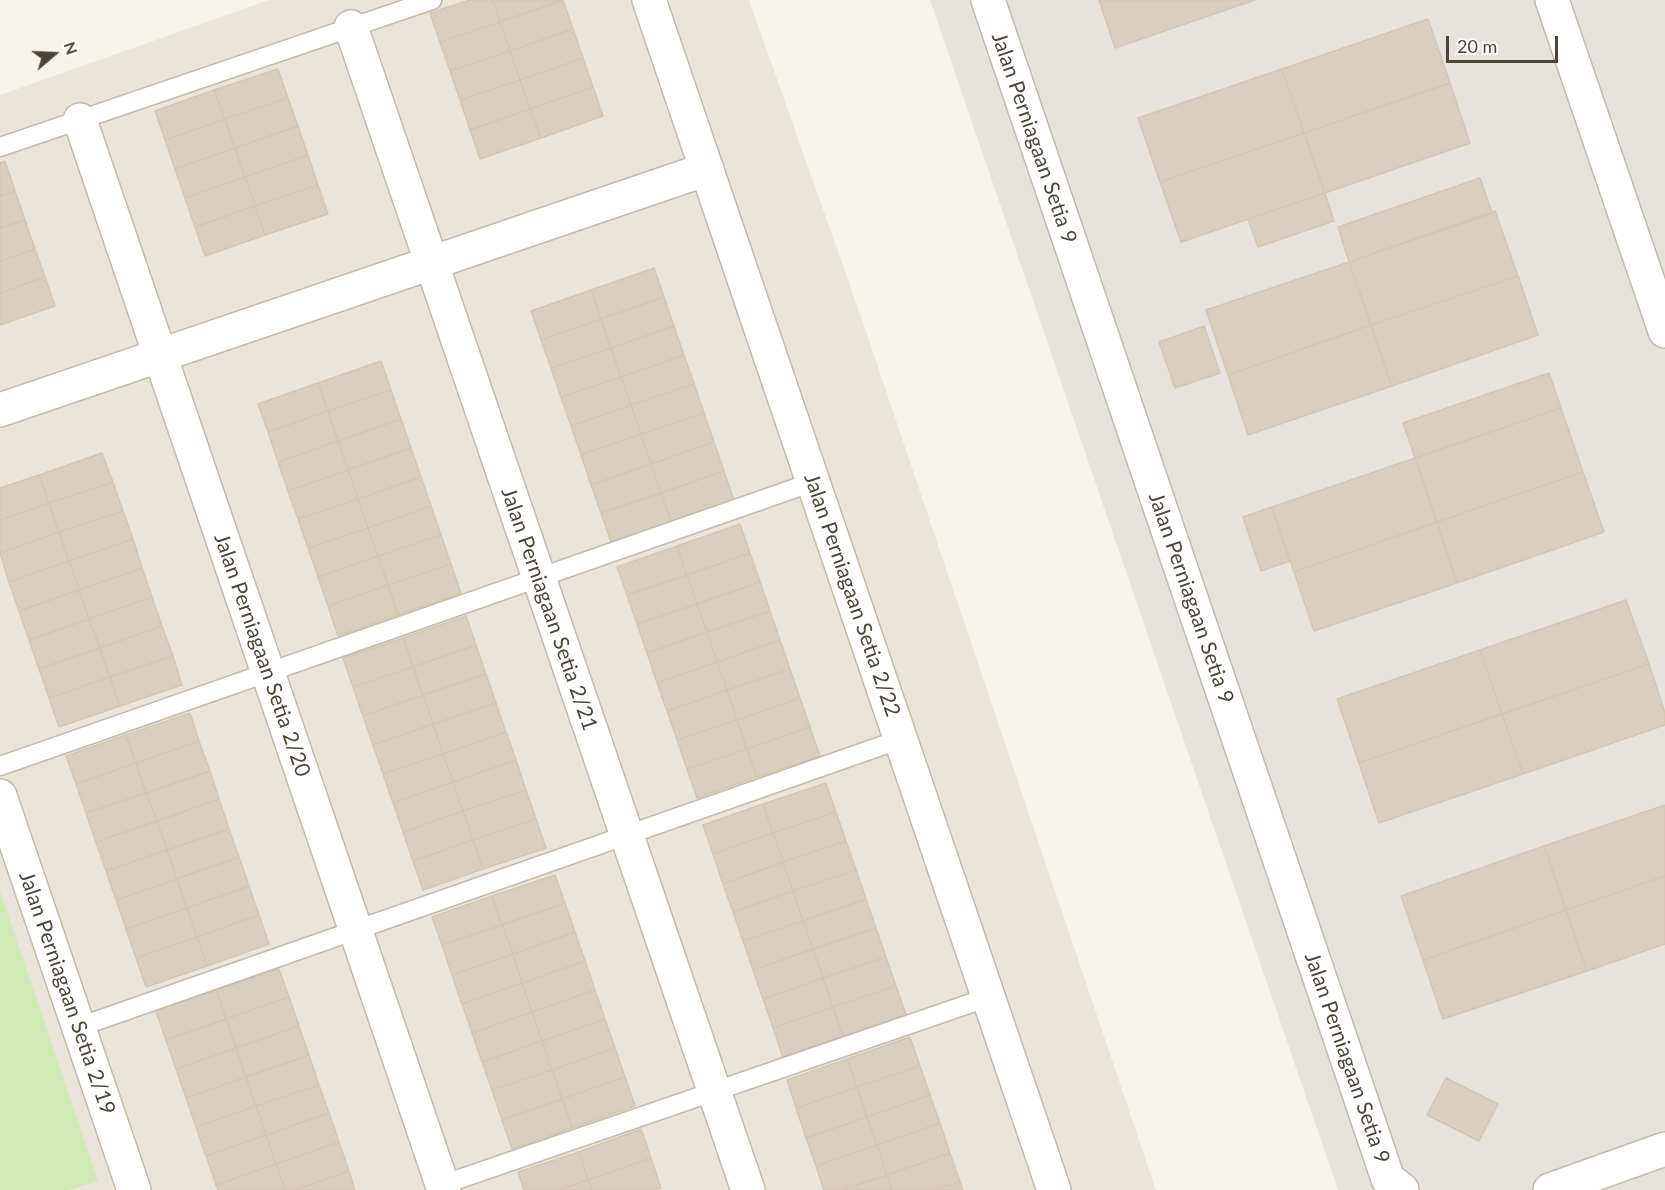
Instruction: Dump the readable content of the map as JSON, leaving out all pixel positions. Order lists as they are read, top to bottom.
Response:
{
  "streets": {
    "street": [
      "Jalan Perniagaan Setia 9",
      "Jalan Perniagaan Setia 2/22",
      "Jalan Perniagaan Setia 2/21",
      "Jalan Perniagaan Setia 2/20",
      "Jalan Perniagaan Setia 2/19"
    ]
  },
  "scale_bar": "20 m",
  "north": "right"
}
